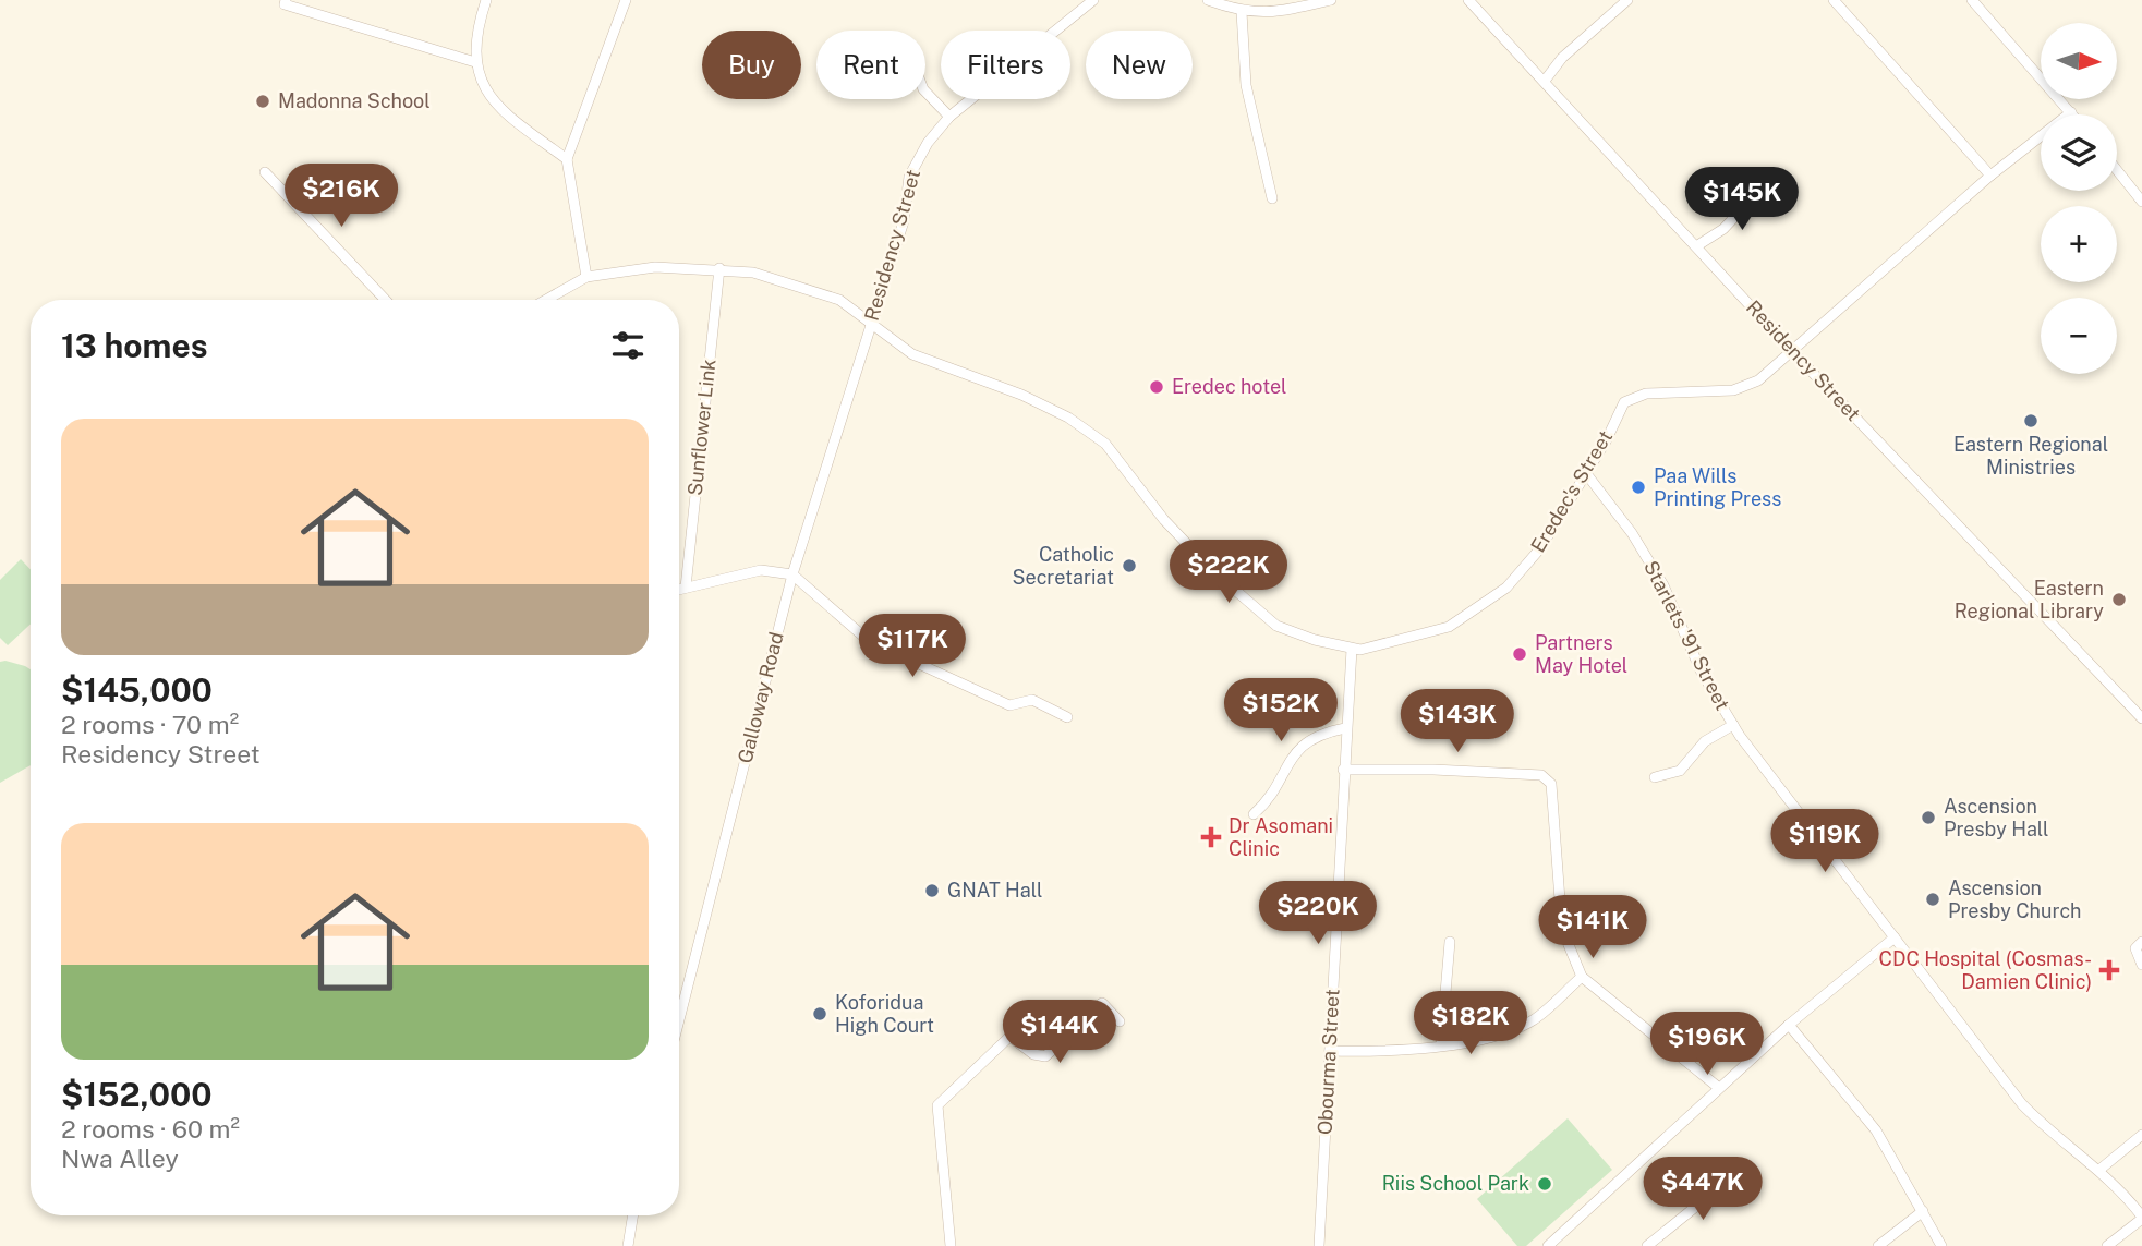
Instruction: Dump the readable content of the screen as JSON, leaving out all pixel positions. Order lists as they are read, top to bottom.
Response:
{
  "streets": {
    "street": [
      "Residency Street",
      "Sunflower Link",
      "Eredec's Street",
      "Starlets '91 Street",
      "Galloway Road",
      "Obourma Street"
    ]
  },
  "crossings": [
    ["Residency Street", "Eredec's Street"],
    ["Residency Street", "Galloway Road"],
    ["Sunflower Link", "Eredec's Street"],
    ["Eredec's Street", "Starlets '91 Street"],
    ["Eredec's Street", "Obourma Street"]
  ],
  "places": {
    "other": [
      "Madonna School",
      "Eredec hotel",
      "Eastern Regional Ministries",
      "Paa Wills Printing Press",
      "Catholic Secretariat",
      "Eastern Regional Library",
      "Partners May Hotel",
      "Ascension Presby Hall",
      "GNAT Hall",
      "Ascension Presby Church",
      "Koforidua High Court",
      "Riis School Park"
    ],
    "health": ["Dr Asomani Clinic", "CDC Hospital (Cosmas- Damien Clinic)"]
  },
  "north": "right",
  "page": {
    "map_buttons": ["+", "−"],
    "chip": [
      "Buy",
      "Rent",
      "Filters",
      "New"
    ],
    "price": [
      "$216K",
      "$145K",
      "$222K",
      "$117K",
      "$152K",
      "$143K",
      "$119K",
      "$220K",
      "$141K",
      "$182K",
      "$144K",
      "$196K",
      "$447K"
    ],
    "heading": "13 homes",
    "list": [
      {
        "name": "$145,000",
        "note": "2 rooms · 70 m² · Residency Street"
      },
      {
        "name": "$152,000",
        "note": "2 rooms · 60 m² · Nwa Alley"
      }
    ]
  }
}
